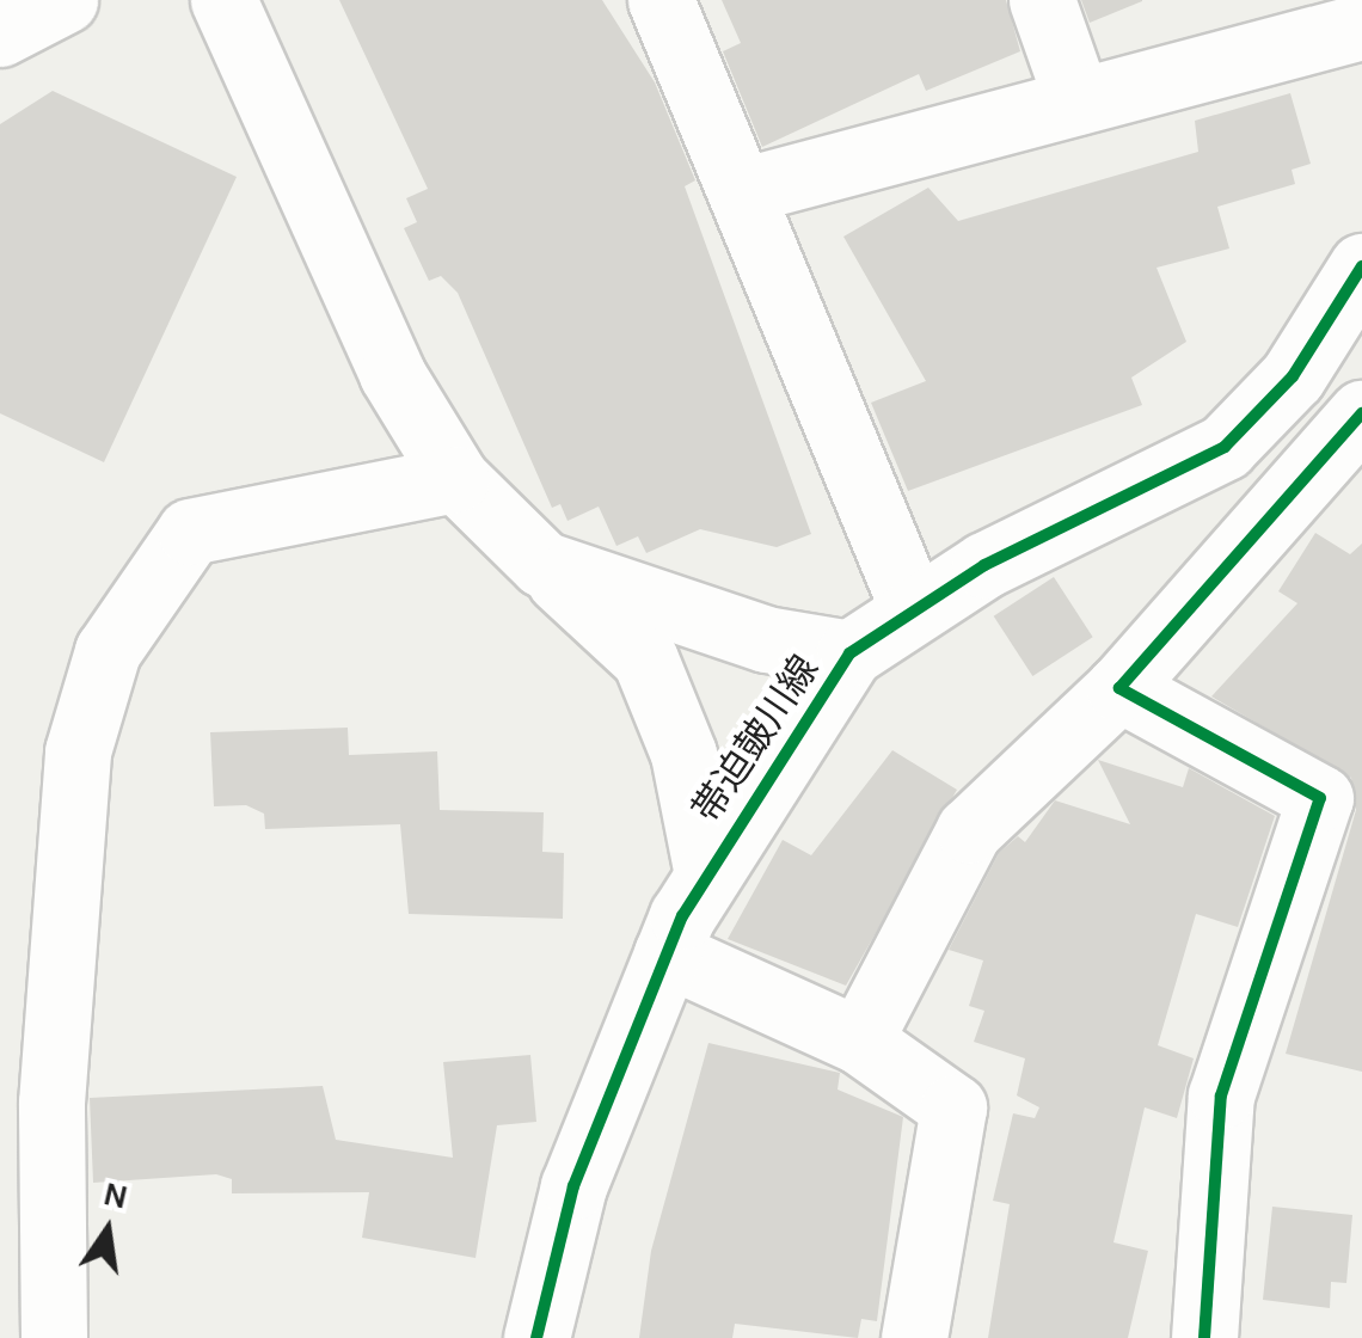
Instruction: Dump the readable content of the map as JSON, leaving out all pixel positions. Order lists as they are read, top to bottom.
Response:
{
  "streets": {
    "street": ["帯迫皷川線"]
  },
  "north": "top"
}
